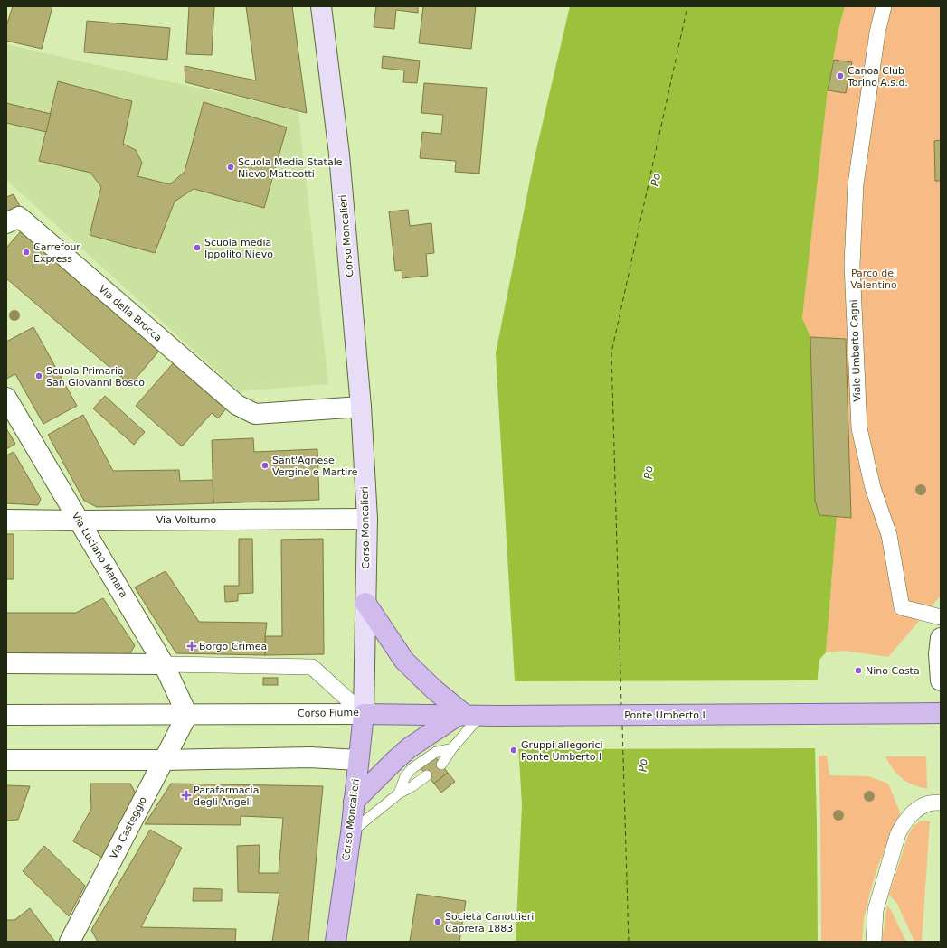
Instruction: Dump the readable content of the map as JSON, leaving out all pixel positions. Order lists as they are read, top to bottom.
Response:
{
  "streets": {
    "main road": ["Corso Moncalieri", "Ponte Umberto I"],
    "street": [
      "Via della Brocca",
      "Viale Umberto Cagni",
      "Via Volturno",
      "Via Luciano Manara",
      "Corso Fiume",
      "Via Casteggio"
    ]
  },
  "crossings": [
    ["Corso Moncalieri", "Via della Brocca"],
    ["Corso Moncalieri", "Via Volturno"],
    ["Corso Moncalieri", "Corso Fiume"],
    ["Corso Moncalieri", "Ponte Umberto I"],
    ["Via Volturno", "Via Luciano Manara"],
    ["Via Luciano Manara", "Corso Fiume"],
    ["Via Luciano Manara", "Via Casteggio"],
    ["Corso Fiume", "Ponte Umberto I"],
    ["Corso Fiume", "Via Casteggio"]
  ],
  "water": ["Po"],
  "parks": ["Parco del Valentino"],
  "places": {
    "other": [
      "Canoa Club Torino A.s.d.",
      "Scuola Media Statale Nievo Matteotti",
      "Scuola media Ippolito Nievo",
      "Carrefour Express",
      "Scuola Primaria San Giovanni Bosco",
      "Sant'Agnese Vergine e Martire",
      "Nino Costa",
      "Gruppi allegorici Ponte Umberto I",
      "Società Canottieri Caprera 1883"
    ],
    "health": ["Borgo Crimea", "Parafarmacia degli Angeli"]
  }
}
